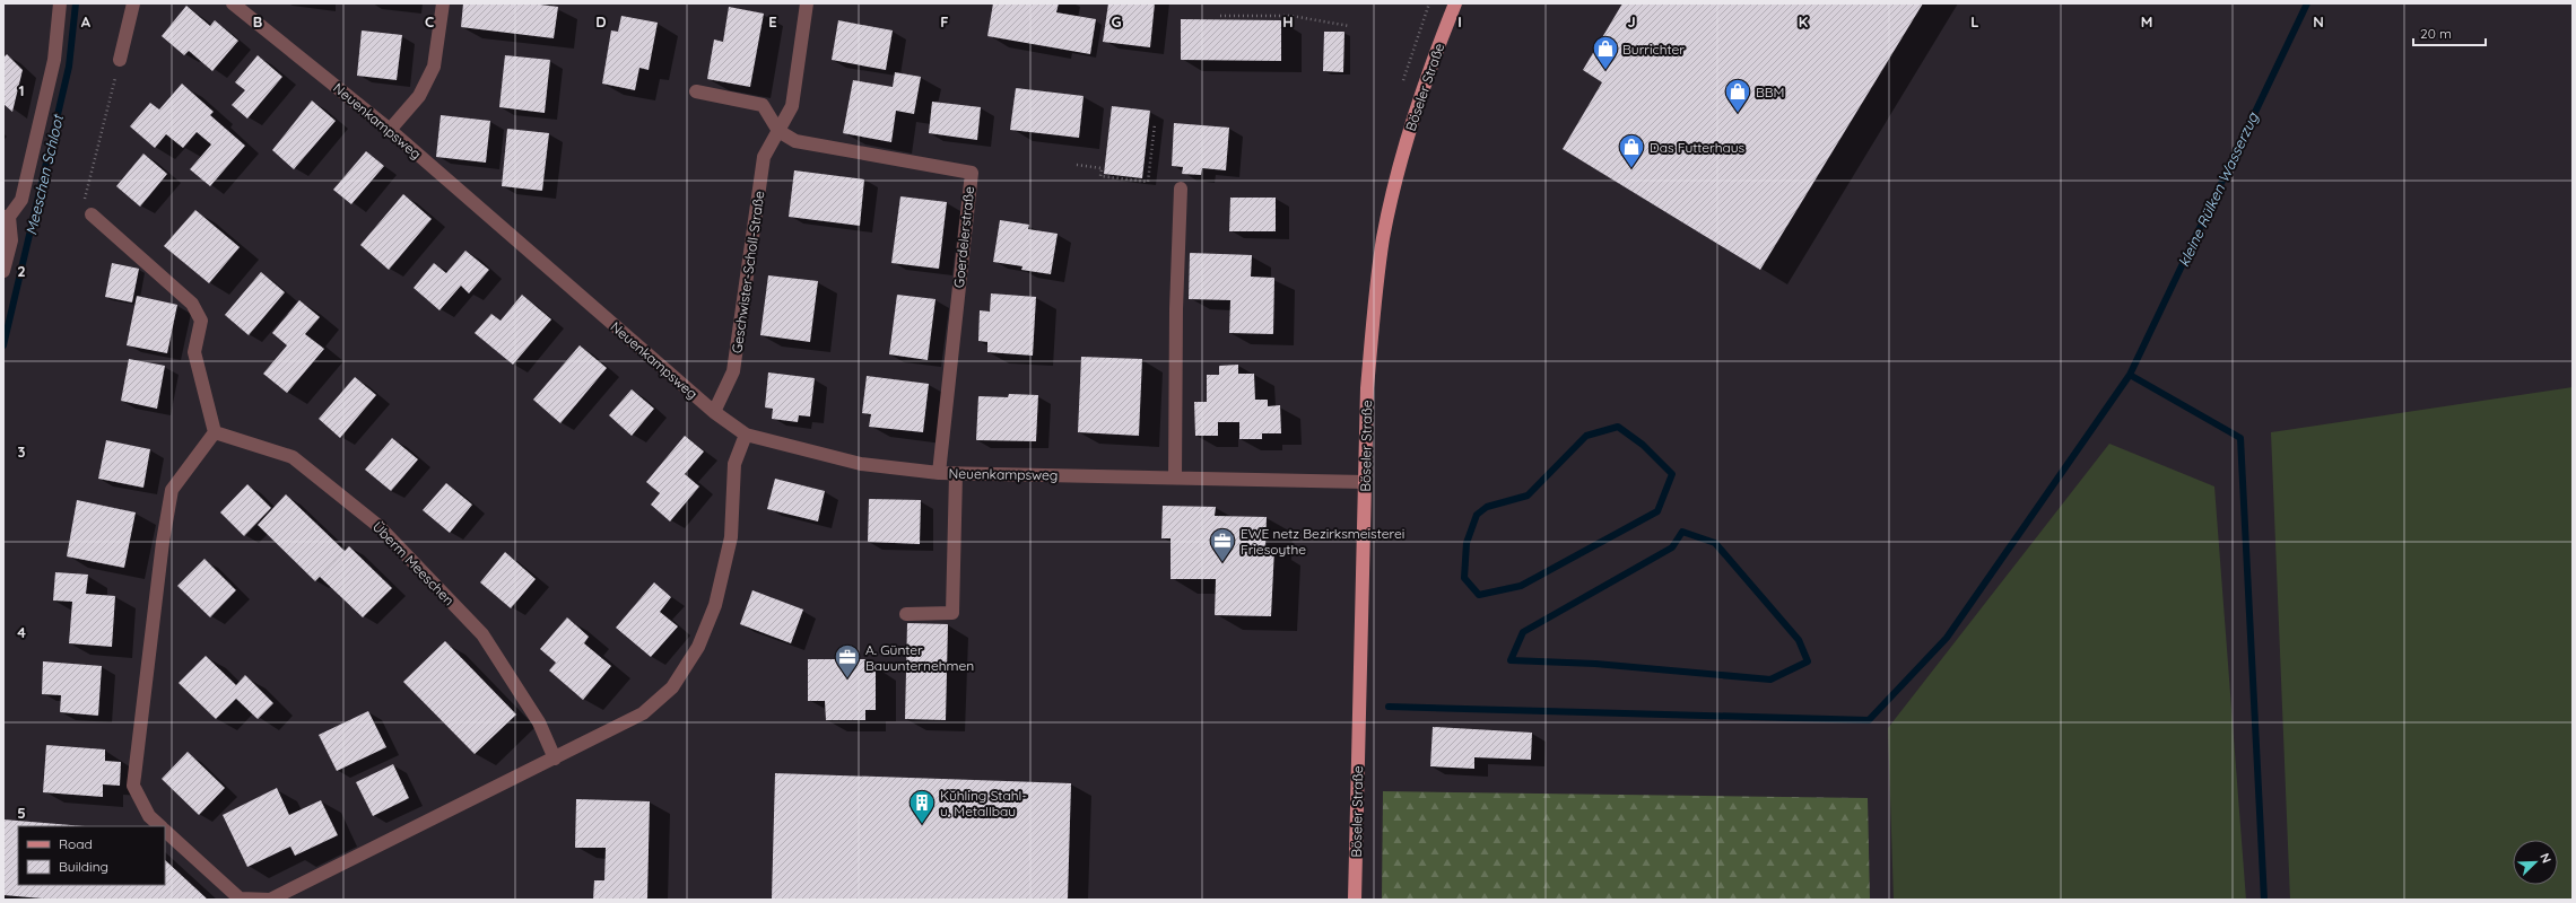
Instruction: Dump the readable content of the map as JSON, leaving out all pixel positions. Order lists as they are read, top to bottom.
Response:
{
  "streets": {
    "main road": ["Böseler Straße"],
    "street": [
      "Neuenkampsweg",
      "Goerdelerstraße",
      "Geschwister-Scholl-Straße",
      "Überm Meeschen"
    ]
  },
  "crossings": [
    ["Böseler Straße", "Neuenkampsweg"],
    ["Neuenkampsweg", "Goerdelerstraße"],
    ["Neuenkampsweg", "Geschwister-Scholl-Straße"],
    ["Goerdelerstraße", "Geschwister-Scholl-Straße"]
  ],
  "water": ["Meeschen Schloot", "kleine Rülken Wasserzug"],
  "places": {
    "shop": ["Burrichter", "BBM", "Das Futterhaus"],
    "office": ["EWE netz Bezirksmeisterei Friesoythe", "A. Günter Bauunternehmen"],
    "building": ["Kühling Stahl- u. Metallbau"]
  },
  "legend": ["Road", "Building"],
  "scale_bar": "20 m",
  "north": "top right",
  "grid": {
    "columns": [
      "A",
      "B",
      "C",
      "D",
      "E",
      "F",
      "G",
      "H",
      "I",
      "J",
      "K",
      "L",
      "M",
      "N"
    ],
    "rows": [
      "1",
      "2",
      "3",
      "4",
      "5"
    ]
  }
}
